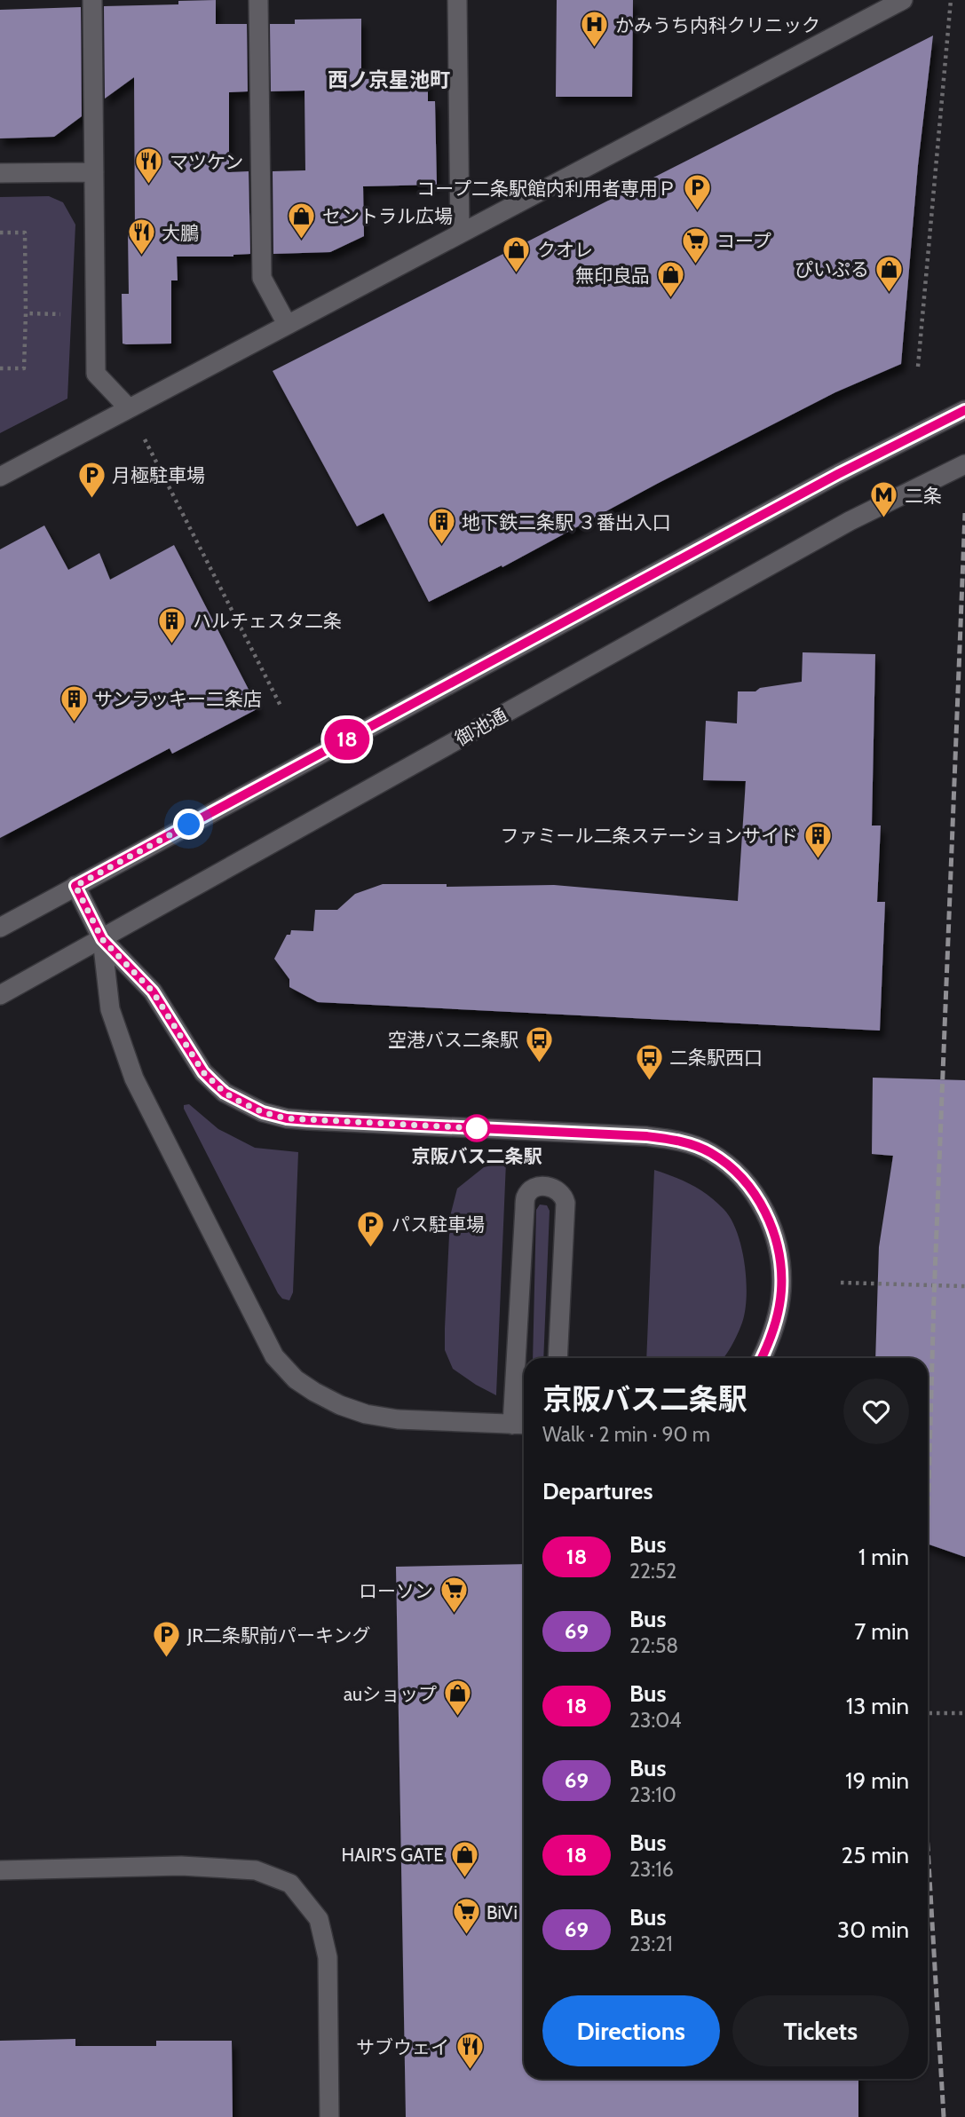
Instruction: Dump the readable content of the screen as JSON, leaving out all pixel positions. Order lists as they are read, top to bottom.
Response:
{
  "streets": {
    "street": ["御池通"]
  },
  "districts": ["西ノ京星池町"],
  "places": {
    "hospital": ["かみうち内科クリニック"],
    "restaurant": ["マツケン", "大鵬", "サブウェイ"],
    "parking": [
      "コープ二条駅館内利用者専用Ｐ",
      "月極駐車場",
      "パス駐車場",
      "JR二条駅前パーキング"
    ],
    "shop": [
      "セントラル広場",
      "クオレ",
      "ぴいぷる",
      "無印良品",
      "auショップ",
      "HAIR’S GATE"
    ],
    "supermarket": ["コープ", "ローソン", "BiVi"],
    "metro station": ["二条"],
    "building": [
      "地下鉄二条駅 ３番出入口",
      "ハルチェスタ二条",
      "サンラッキー二条店",
      "ファミール二条ステーションサイド"
    ],
    "bus stop": ["空港バス二条駅", "二条駅西口"],
    "other": ["京阪バス二条駅"]
  },
  "lines": ["bus line 18"],
  "page": {
    "on_map": "18",
    "heading": [
      ["京阪バス二条駅", "Walk · 2 min · 90 m"],
      "Departures"
    ],
    "list": [
      {
        "mark": "18",
        "name": "Bus",
        "note": "22:52",
        "value": "1 min"
      },
      {
        "mark": "69",
        "name": "Bus",
        "note": "22:58",
        "value": "7 min"
      },
      {
        "mark": "18",
        "name": "Bus",
        "note": "23:04",
        "value": "13 min"
      },
      {
        "mark": "69",
        "name": "Bus",
        "note": "23:10",
        "value": "19 min"
      },
      {
        "mark": "18",
        "name": "Bus",
        "note": "23:16",
        "value": "25 min"
      },
      {
        "mark": "69",
        "name": "Bus",
        "note": "23:21",
        "value": "30 min"
      }
    ],
    "buttons": ["Directions", "Tickets"]
  }
}
